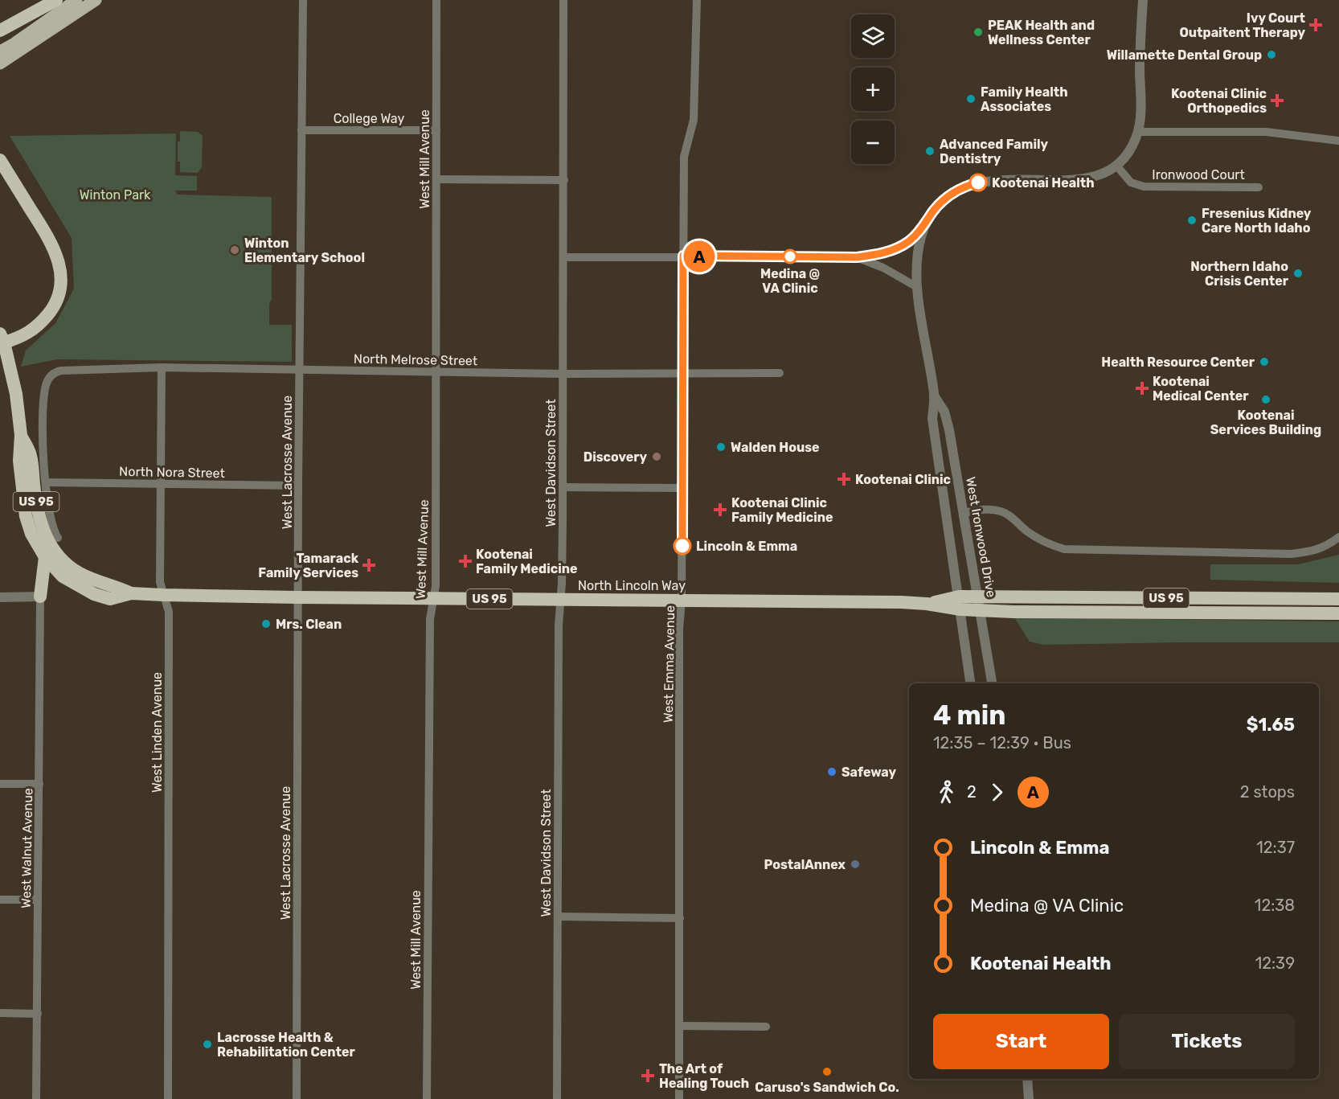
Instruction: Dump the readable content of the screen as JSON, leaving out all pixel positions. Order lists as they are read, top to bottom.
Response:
{
  "streets": {
    "highway": ["US 95", "North Lincoln Way"],
    "street": [
      "College Way",
      "West Mill Avenue",
      "Ironwood Court",
      "North Melrose Street",
      "West Lacrosse Avenue",
      "West Davidson Street",
      "North Nora Street",
      "West Ironwood Drive",
      "West Emma Avenue",
      "West Linden Avenue",
      "West Walnut Avenue"
    ]
  },
  "crossings": [
    ["College Way", "West Mill Avenue"],
    ["College Way", "West Lacrosse Avenue"],
    ["West Mill Avenue", "North Melrose Street"],
    ["West Mill Avenue", "North Lincoln Way"],
    ["Ironwood Court", "West Ironwood Drive"],
    ["North Melrose Street", "West Lacrosse Avenue"],
    ["North Melrose Street", "West Davidson Street"],
    ["North Melrose Street", "North Nora Street"],
    ["North Melrose Street", "West Emma Avenue"],
    ["North Melrose Street", "West Linden Avenue"],
    ["West Lacrosse Avenue", "North Nora Street"],
    ["West Lacrosse Avenue", "North Lincoln Way"],
    ["West Davidson Street", "North Lincoln Way"],
    ["North Nora Street", "West Linden Avenue"],
    ["US 95", "West Ironwood Drive"],
    ["US 95", "North Lincoln Way"],
    ["US 95", "West Linden Avenue"],
    ["West Ironwood Drive", "North Lincoln Way"],
    ["North Lincoln Way", "West Emma Avenue"],
    ["North Lincoln Way", "West Linden Avenue"]
  ],
  "parks": ["Winton Park"],
  "places": {
    "health": [
      "Ivy Court Outpaitent Therapy",
      "Kootenai Clinic Orthopedics",
      "Kootenai Medical Center",
      "Kootenai Clinic",
      "Kootenai Clinic Family Medicine",
      "Kootenai Family Medicine",
      "Tamarack Family Services",
      "The Art of Healing Touch"
    ],
    "other": [
      "PEAK Health and Wellness Center",
      "Willamette Dental Group",
      "Family Health Associates",
      "Advanced Family Dentistry",
      "Kootenai Health",
      "Fresenius Kidney Care North Idaho",
      "Winton Elementary School",
      "Medina @ VA Clinic",
      "Northern Idaho Crisis Center",
      "Health Resource Center",
      "Kootenai Services Building",
      "Walden House",
      "Discovery",
      "Lincoln & Emma",
      "Mrs. Clean",
      "Safeway",
      "PostalAnnex",
      "Lacrosse Health & Rehabilitation Center",
      "Caruso's Sandwich Co."
    ]
  },
  "lines": ["bus line A"],
  "page": {
    "on_map": "A",
    "map_buttons": ["+", "−"],
    "heading": ["4 min", "12:35 – 12:39 · Bus", "$1.65"],
    "legs": ["2", "A", "2 stops"],
    "list": [
      {
        "name": "Lincoln & Emma",
        "value": "12:37"
      },
      {
        "name": "Medina @ VA Clinic",
        "value": "12:38"
      },
      {
        "name": "Kootenai Health",
        "value": "12:39"
      }
    ],
    "buttons": ["Start", "Tickets"]
  }
}
